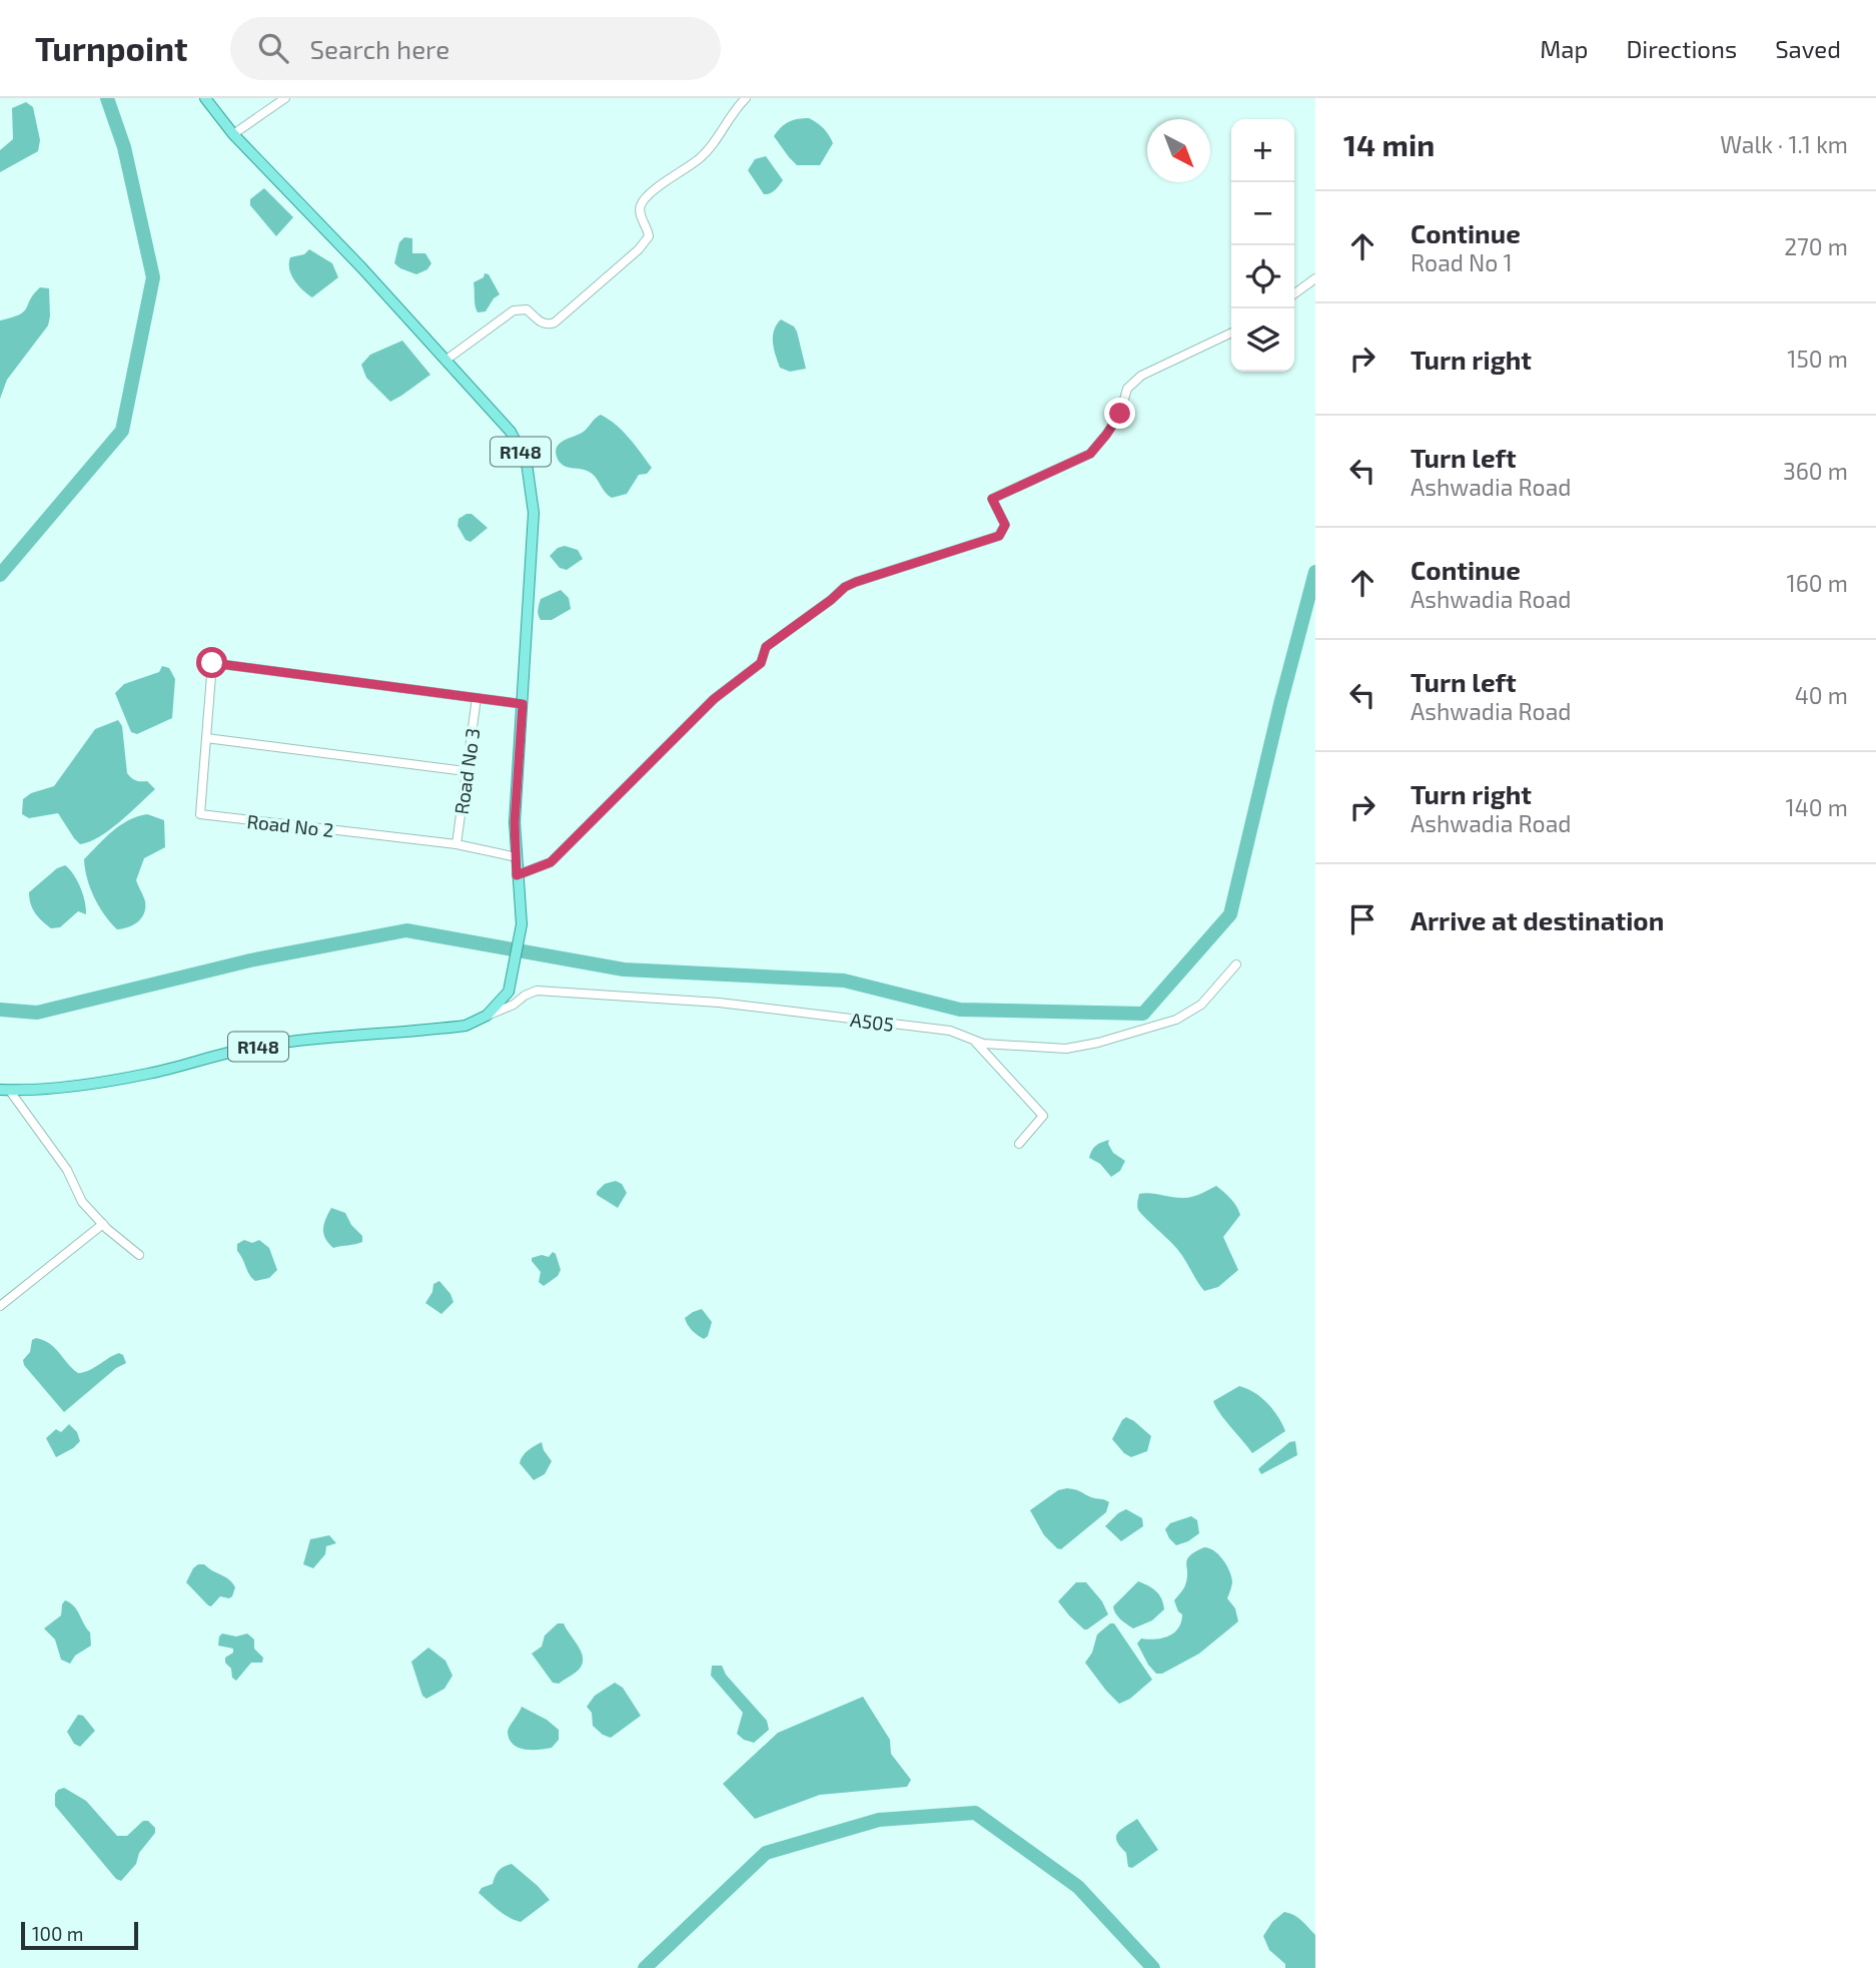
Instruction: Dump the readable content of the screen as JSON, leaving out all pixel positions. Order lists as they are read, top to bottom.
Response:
{
  "streets": {
    "main road": ["R148"],
    "street": ["Road No 3", "Road No 2", "A505"]
  },
  "crossings": [
    ["R148", "A505"],
    ["Road No 3", "Road No 2"]
  ],
  "scale_bar": "100 m",
  "north": "bottom right",
  "page": {
    "header": "Turnpoint",
    "search": "Search here",
    "nav": ["Map", "Directions", "Saved"],
    "heading": ["14 min", "Walk · 1.1 km"],
    "map_buttons": ["+", "−"],
    "list": [
      ["Continue", "Road No 1", "270 m"],
      ["Turn right", "150 m"],
      ["Turn left", "Ashwadia Road", "360 m"],
      ["Continue", "Ashwadia Road", "160 m"],
      ["Turn left", "Ashwadia Road", "40 m"],
      ["Turn right", "Ashwadia Road", "140 m"],
      "Arrive at destination"
    ],
    "scale": "100 m"
  }
}
